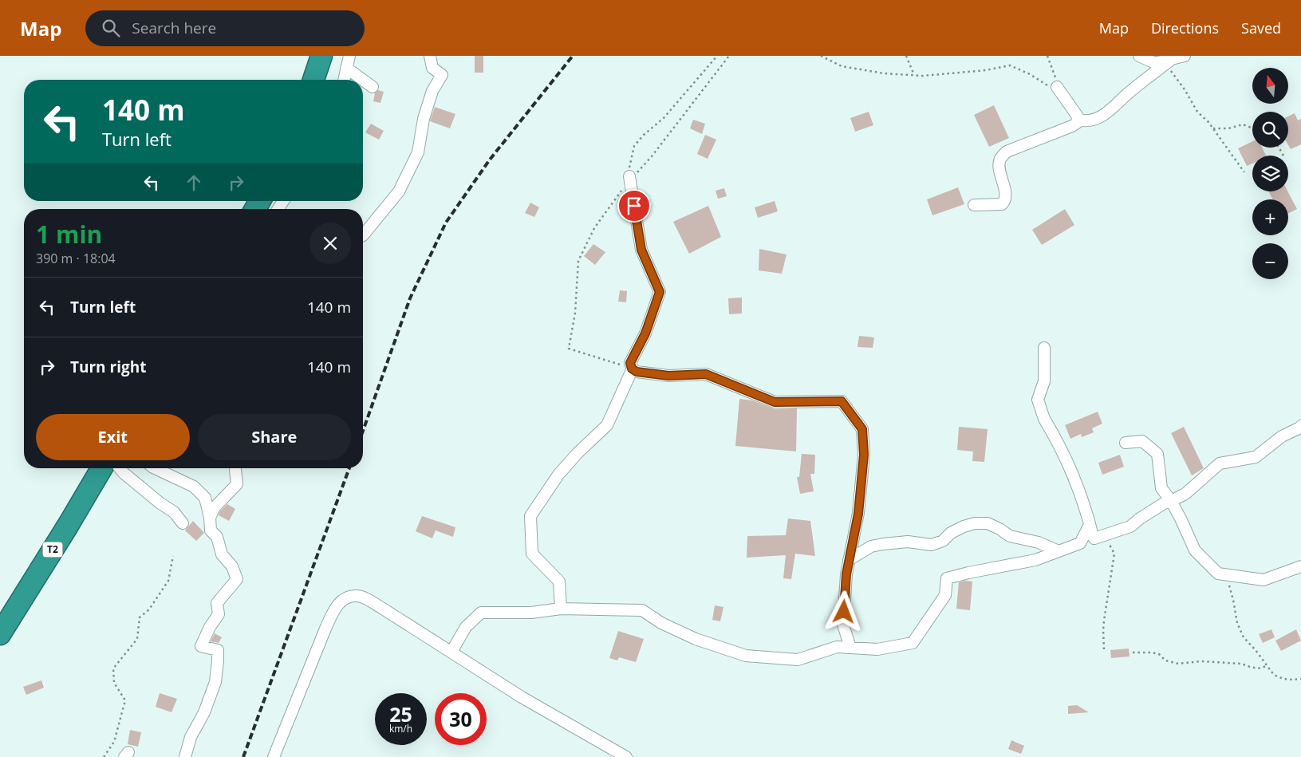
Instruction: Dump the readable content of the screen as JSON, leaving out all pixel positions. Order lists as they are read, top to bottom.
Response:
{
  "streets": {
    "highway": ["T2"]
  },
  "north": "top",
  "page": {
    "header": "Map",
    "search": "Search here",
    "nav": ["Map", "Directions", "Saved"],
    "map_buttons": ["+", "−"],
    "turn": ["140 m", "Turn left"],
    "heading": ["1 min", "390 m · 18:04"],
    "list": [
      {
        "name": "Turn left",
        "value": "140 m"
      },
      {
        "name": "Turn right",
        "value": "140 m"
      }
    ],
    "buttons": ["Exit", "Share"],
    "speed": "25 km/h",
    "limit": "30"
  }
}
